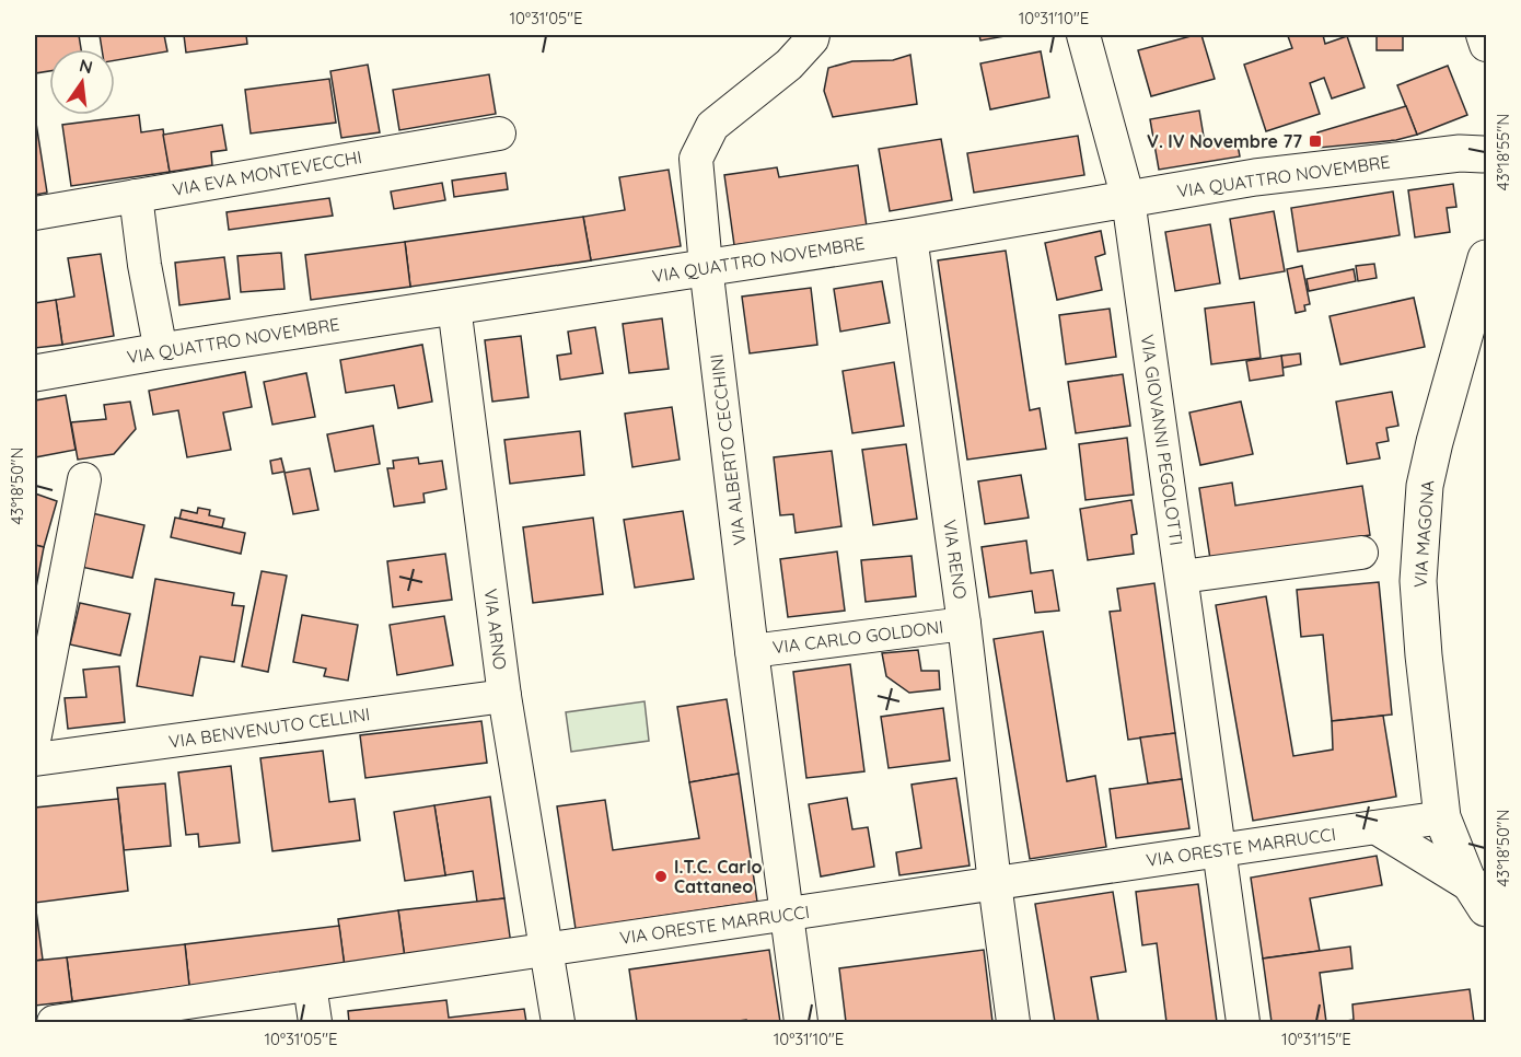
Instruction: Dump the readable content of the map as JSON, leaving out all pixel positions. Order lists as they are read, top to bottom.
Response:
{
  "streets": {
    "main road": ["VIA QUATTRO NOVEMBRE", "VIA MAGONA"],
    "street": [
      "VIA EVA MONTEVECCHI",
      "VIA GIOVANNI PEGOLOTTI",
      "VIA ALBERTO CECCHINI",
      "VIA RENO",
      "VIA ARNO",
      "VIA CARLO GOLDONI",
      "VIA BENVENUTO CELLINI",
      "VIA ORESTE MARRUCCI"
    ]
  },
  "crossings": [
    ["VIA QUATTRO NOVEMBRE", "VIA GIOVANNI PEGOLOTTI"],
    ["VIA QUATTRO NOVEMBRE", "VIA ALBERTO CECCHINI"],
    ["VIA QUATTRO NOVEMBRE", "VIA RENO"],
    ["VIA QUATTRO NOVEMBRE", "VIA ARNO"],
    ["VIA GIOVANNI PEGOLOTTI", "VIA ORESTE MARRUCCI"],
    ["VIA ALBERTO CECCHINI", "VIA CARLO GOLDONI"],
    ["VIA ALBERTO CECCHINI", "VIA ORESTE MARRUCCI"],
    ["VIA MAGONA", "VIA ORESTE MARRUCCI"],
    ["VIA RENO", "VIA CARLO GOLDONI"],
    ["VIA RENO", "VIA ORESTE MARRUCCI"],
    ["VIA ARNO", "VIA BENVENUTO CELLINI"],
    ["VIA ARNO", "VIA ORESTE MARRUCCI"]
  ],
  "places": {
    "transit": ["V. IV Novembre 77"],
    "other": ["I.T.C. Carlo Cattaneo"]
  },
  "north": "top",
  "coordinates": [
    "10°31'05\"E",
    "10°31'10\"E",
    "43°18'55\"N",
    "43°18'50\"N",
    "10°31'15\"E"
  ]
}
